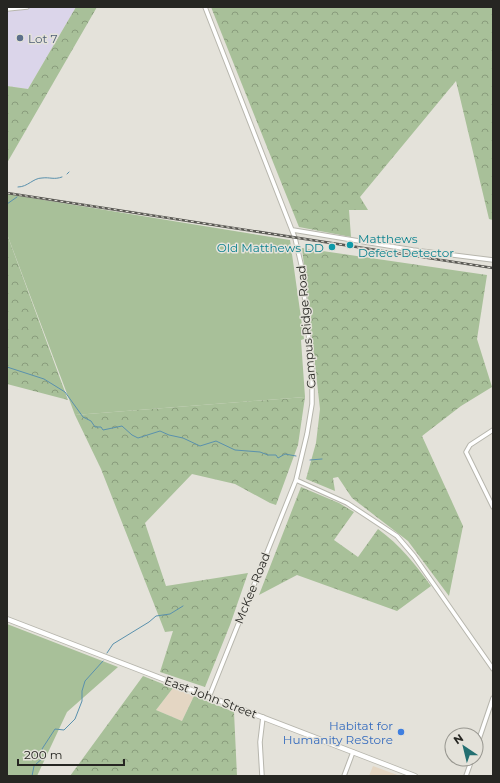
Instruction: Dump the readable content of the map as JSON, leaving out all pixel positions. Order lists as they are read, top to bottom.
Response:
{
  "streets": {
    "main road": ["East John Street"],
    "street": ["Campus Ridge Road", "McKee Road"]
  },
  "crossings": [
    ["Campus Ridge Road", "McKee Road"],
    ["McKee Road", "East John Street"]
  ],
  "places": [
    "Lot 7",
    "Matthews Defect Detector",
    "Old Matthews DD",
    "Habitat for Humanity ReStore"
  ],
  "scale_bar": "200 m",
  "north": "top left"
}
